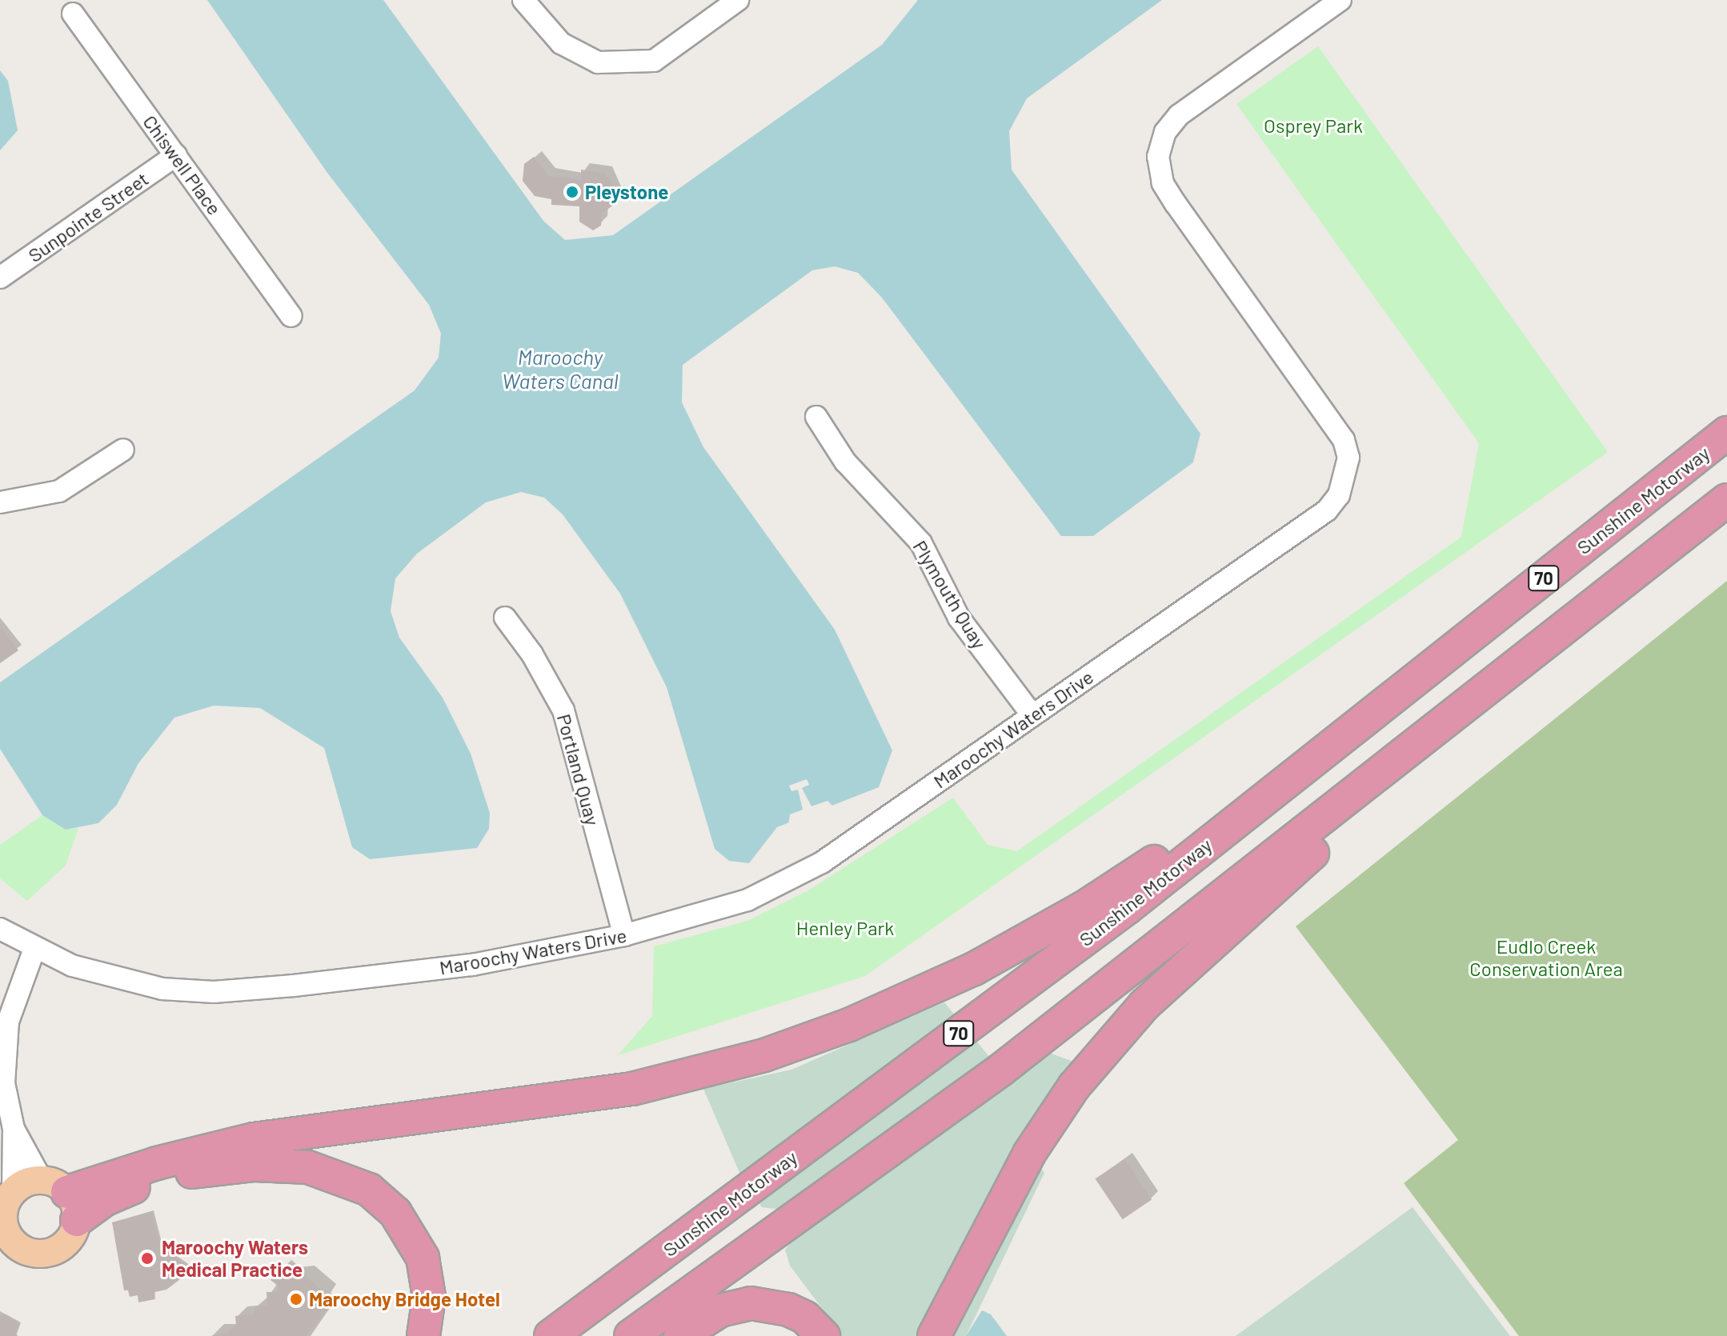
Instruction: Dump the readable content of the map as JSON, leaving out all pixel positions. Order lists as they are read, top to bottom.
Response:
{
  "streets": {
    "highway": ["Sunshine Motorway", "70"],
    "street": [
      "Chiswell Place",
      "Sunpointe Street",
      "Plymouth Quay",
      "Maroochy Waters Drive",
      "Portland Quay"
    ]
  },
  "crossings": [
    ["Chiswell Place", "Sunpointe Street"],
    ["Plymouth Quay", "Maroochy Waters Drive"],
    ["Maroochy Waters Drive", "Portland Quay"]
  ],
  "water": ["Maroochy Waters Canal"],
  "parks": ["Osprey Park", "Henley Park", "Eudlo Creek Conservation Area"],
  "places": ["Pleystone", "Maroochy Waters Medical Practice", "Maroochy Bridge Hotel"]
}
